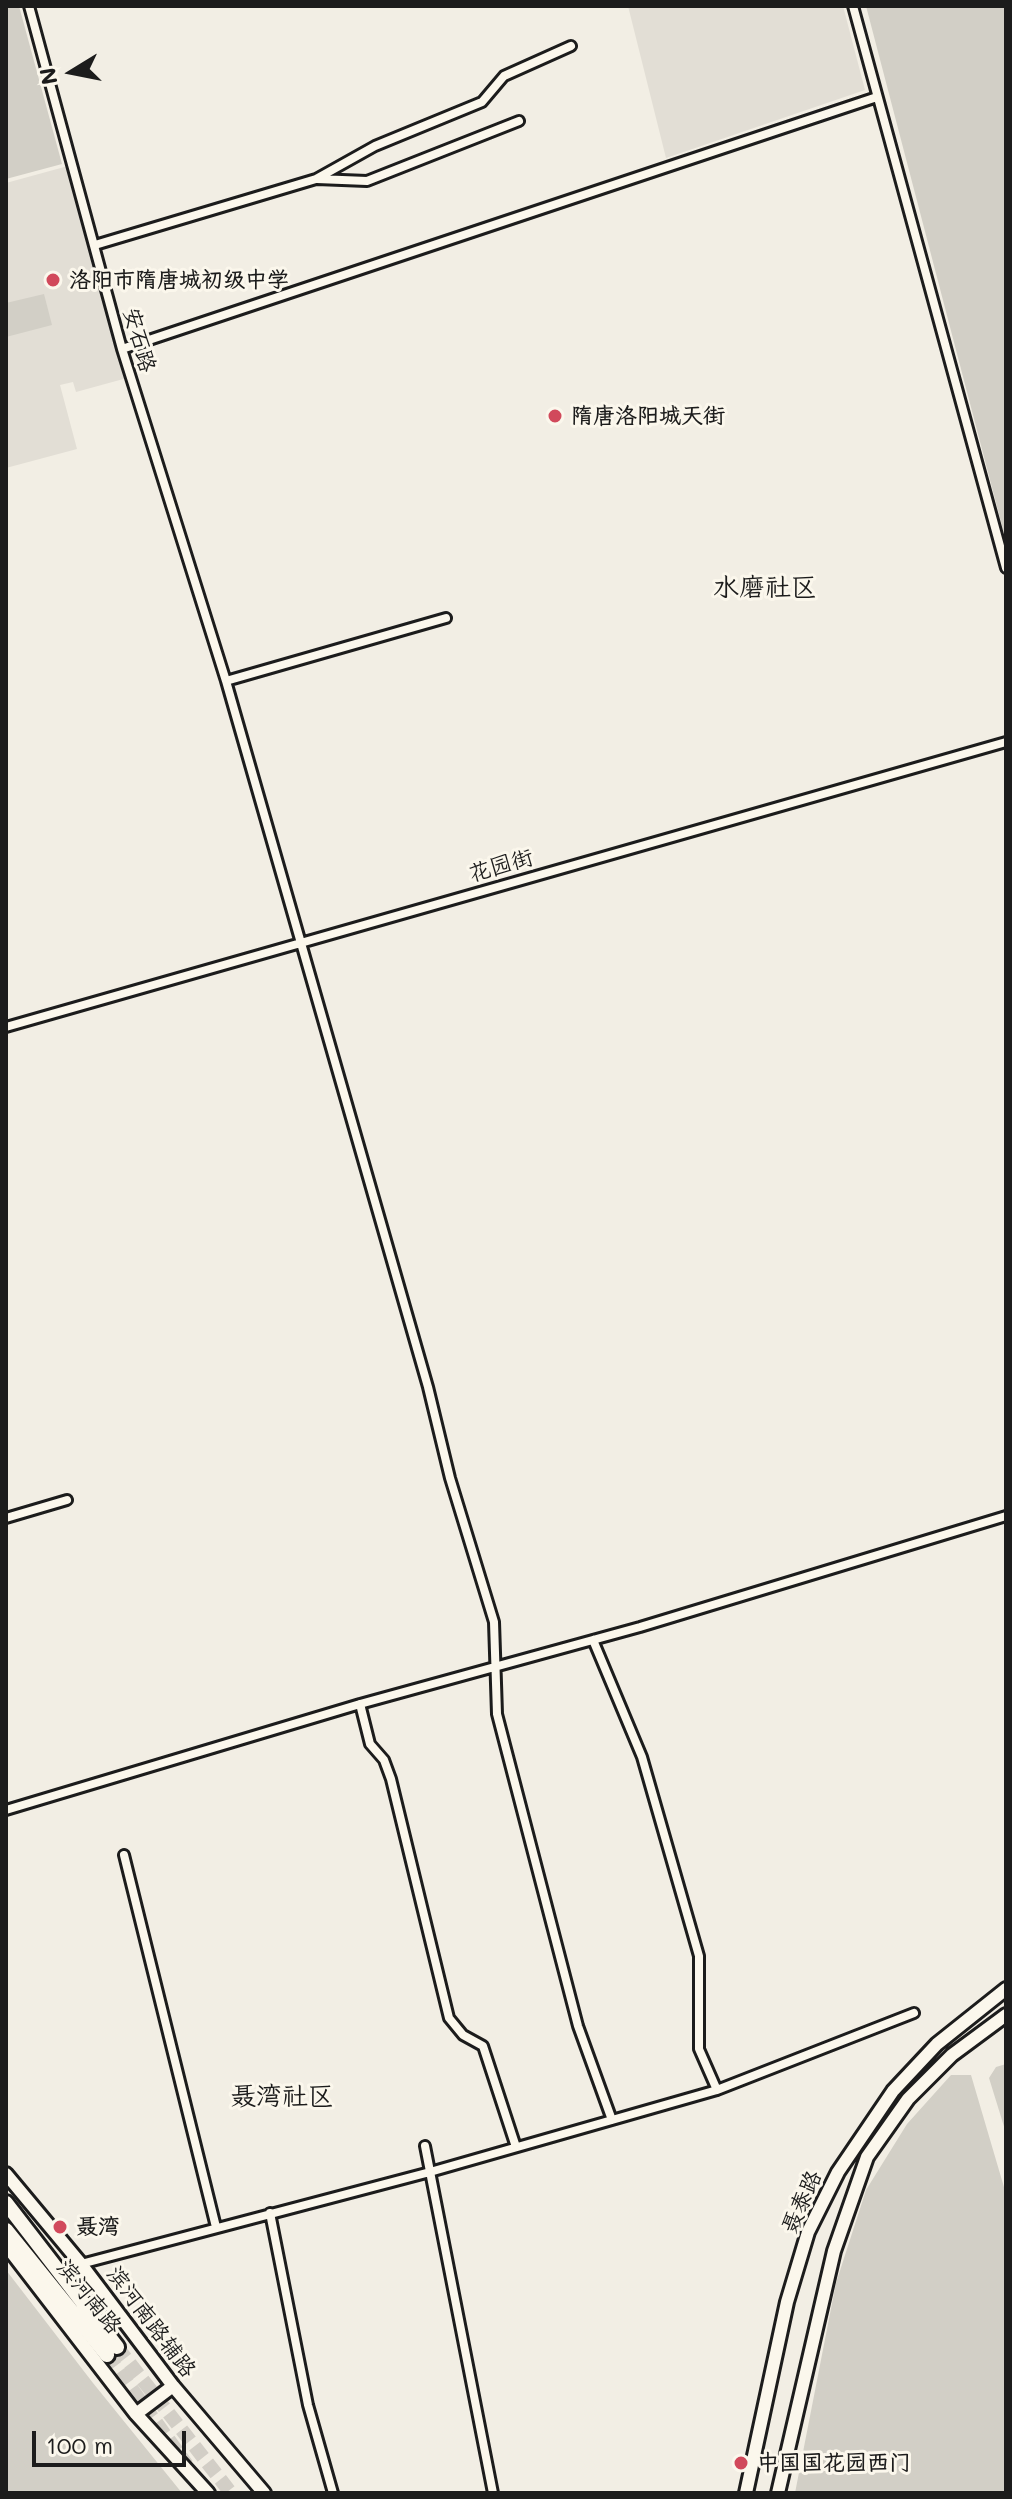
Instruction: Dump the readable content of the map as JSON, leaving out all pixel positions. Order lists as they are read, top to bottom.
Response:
{
  "streets": {
    "main road": ["聂泰路", "滨河南路", "滨河南路辅路"],
    "street": ["安石路", "花园街"]
  },
  "crossings": [
    ["安石路", "花园街"]
  ],
  "districts": ["水磨社区", "聂湾社区"],
  "places": [
    "洛阳市隋唐城初级中学",
    "隋唐洛阳城天街",
    "聂湾",
    "中国国花园西门"
  ],
  "scale_bar": "100 m",
  "north": "left"
}
